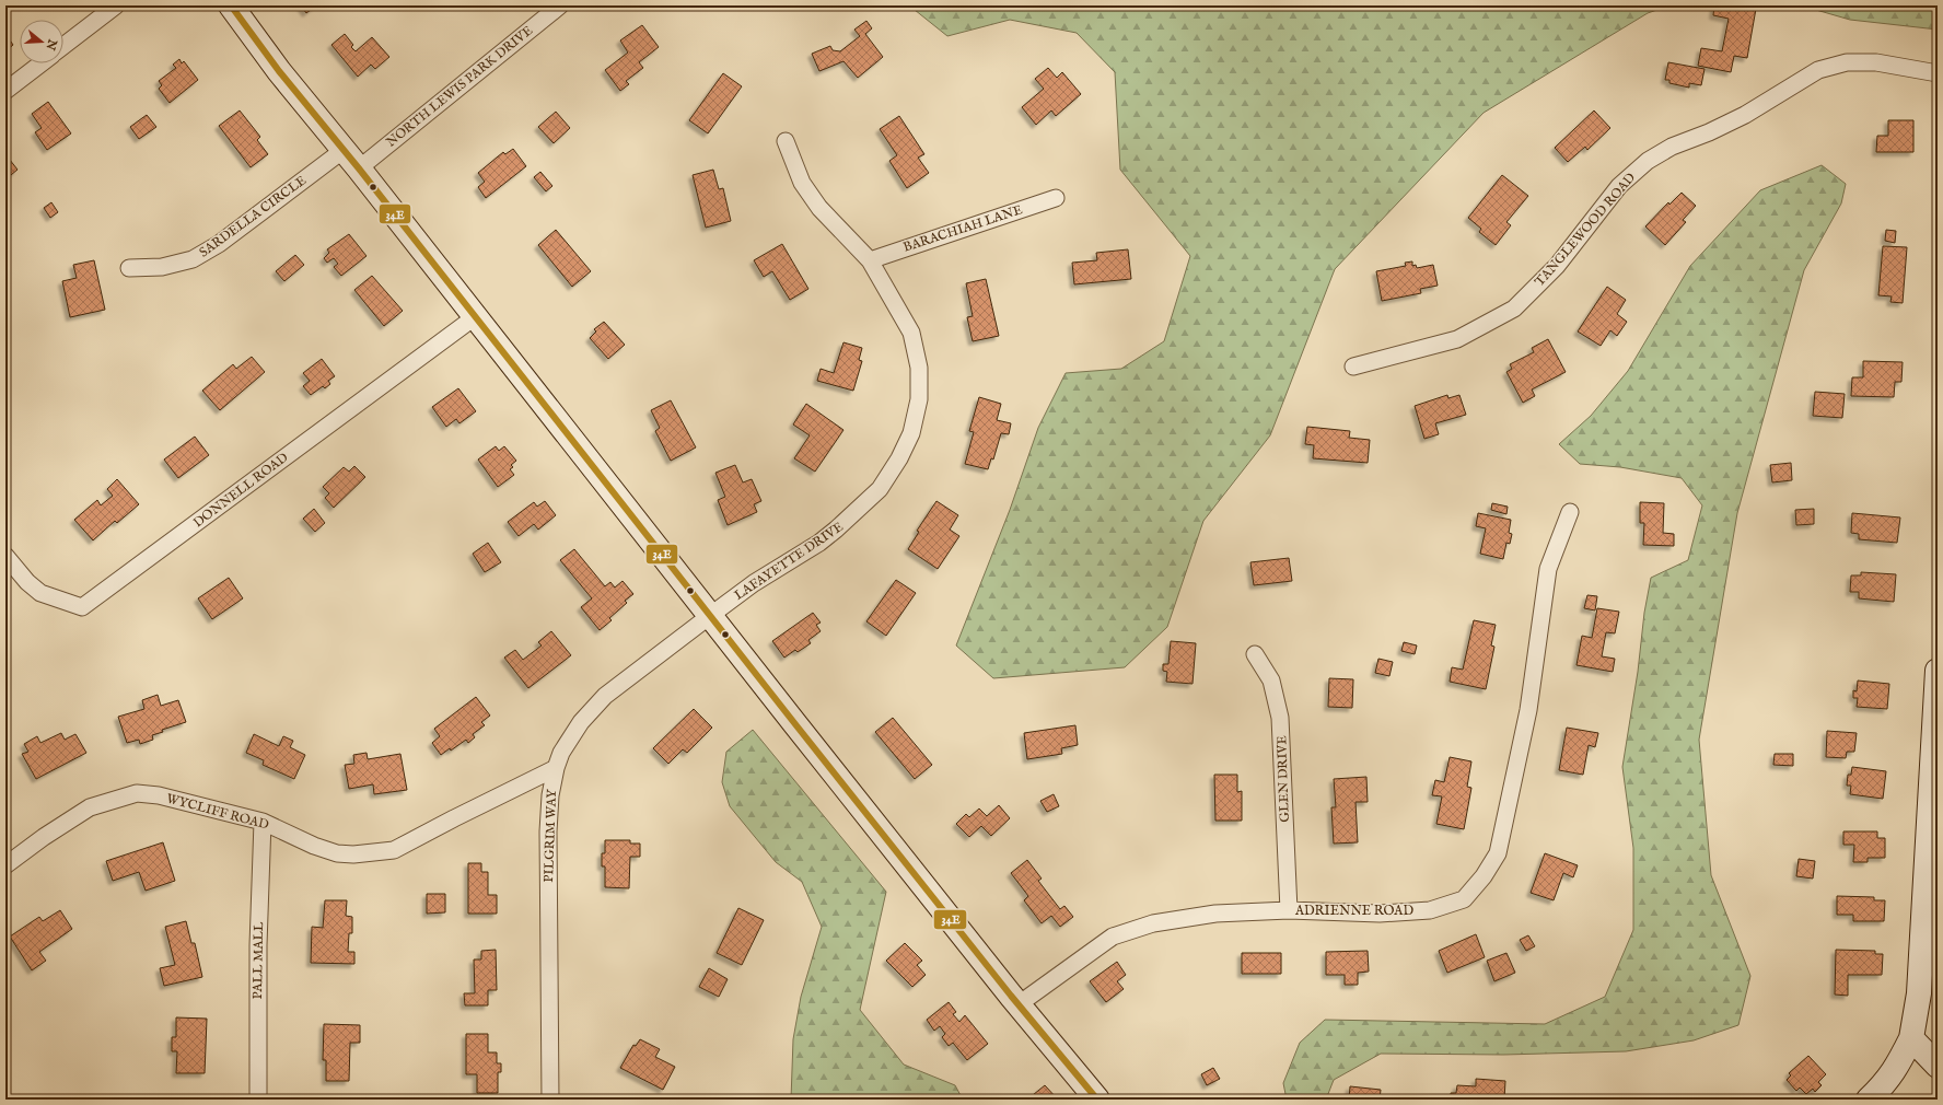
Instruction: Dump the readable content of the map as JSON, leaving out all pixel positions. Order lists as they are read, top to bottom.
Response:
{
  "streets": {
    "street": [
      "NORTH LEWIS PARK DRIVE",
      "SARDELLA CIRCLE",
      "BARACHIAH LANE",
      "TANGLEWOOD ROAD",
      "DONNELL ROAD",
      "LAFAYETTE DRIVE",
      "GLEN DRIVE",
      "WYCLIFF ROAD",
      "PILGRIM WAY",
      "ADRIENNE ROAD",
      "PALL MALL"
    ]
  },
  "crossings": [
    ["BARACHIAH LANE", "LAFAYETTE DRIVE"],
    ["LAFAYETTE DRIVE", "PILGRIM WAY"],
    ["GLEN DRIVE", "ADRIENNE ROAD"],
    ["WYCLIFF ROAD", "PILGRIM WAY"],
    ["WYCLIFF ROAD", "PALL MALL"]
  ],
  "lines": ["transit line 34E"],
  "north": "right"
}
